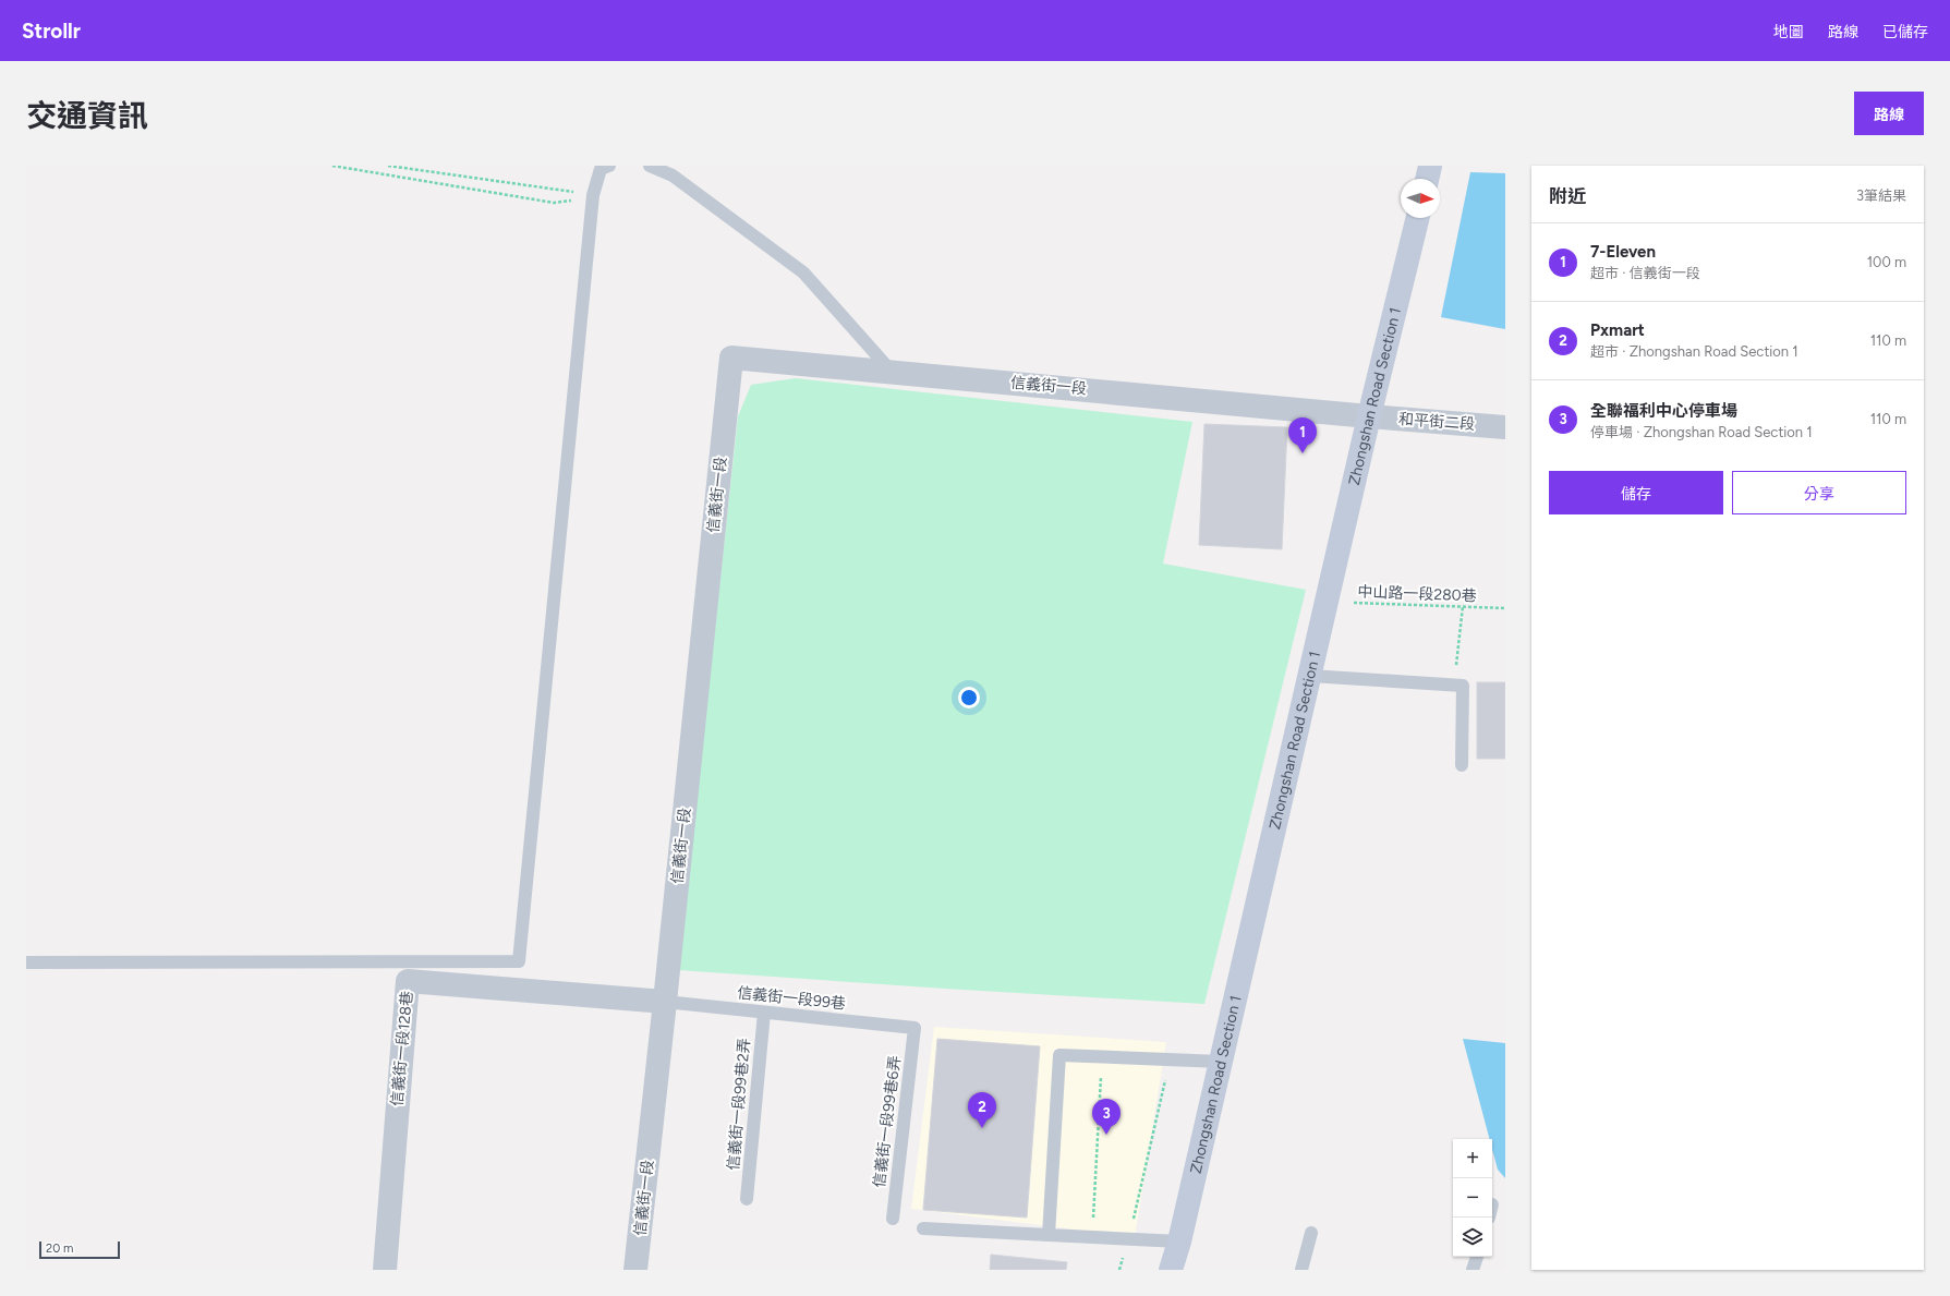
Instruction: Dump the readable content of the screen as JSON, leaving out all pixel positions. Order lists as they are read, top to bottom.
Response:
{
  "streets": {
    "main road": ["Zhongshan Road Section 1"],
    "street": ["信義街一段", "和平街二段", "信義街一段128巷"],
    "lane": ["信義街一段99巷", "信義街一段99巷2弄", "信義街一段99巷6弄"],
    "path": ["中山路一段280巷"]
  },
  "crossings": [
    ["信義街一段", "Zhongshan Road Section 1"],
    ["信義街一段", "和平街二段"],
    ["信義街一段", "信義街一段99巷"],
    ["信義街一段", "信義街一段128巷"],
    ["Zhongshan Road Section 1", "和平街二段"],
    ["Zhongshan Road Section 1", "中山路一段280巷"],
    ["信義街一段99巷", "信義街一段128巷"],
    ["信義街一段99巷", "信義街一段99巷2弄"],
    ["信義街一段99巷", "信義街一段99巷6弄"]
  ],
  "scale_bar": "20 m",
  "north": "right",
  "page": {
    "header": "Strollr",
    "nav": ["地圖", "路線", "已儲存"],
    "title": "交通資訊",
    "buttons": [
      "路線",
      ["儲存", "分享"]
    ],
    "heading": ["附近", "3筆結果"],
    "list": [
      {
        "mark": "1",
        "name": "7-Eleven",
        "note": "超市 · 信義街一段",
        "value": "100 m"
      },
      {
        "mark": "2",
        "name": "Pxmart",
        "note": "超市 · Zhongshan Road Section 1",
        "value": "110 m"
      },
      {
        "mark": "3",
        "name": "全聯福利中心停車場",
        "note": "停車場 · Zhongshan Road Section 1",
        "value": "110 m"
      }
    ],
    "pins": ["1", "2", "3"],
    "map_buttons": ["+", "−"],
    "scale": "20 m"
  }
}
